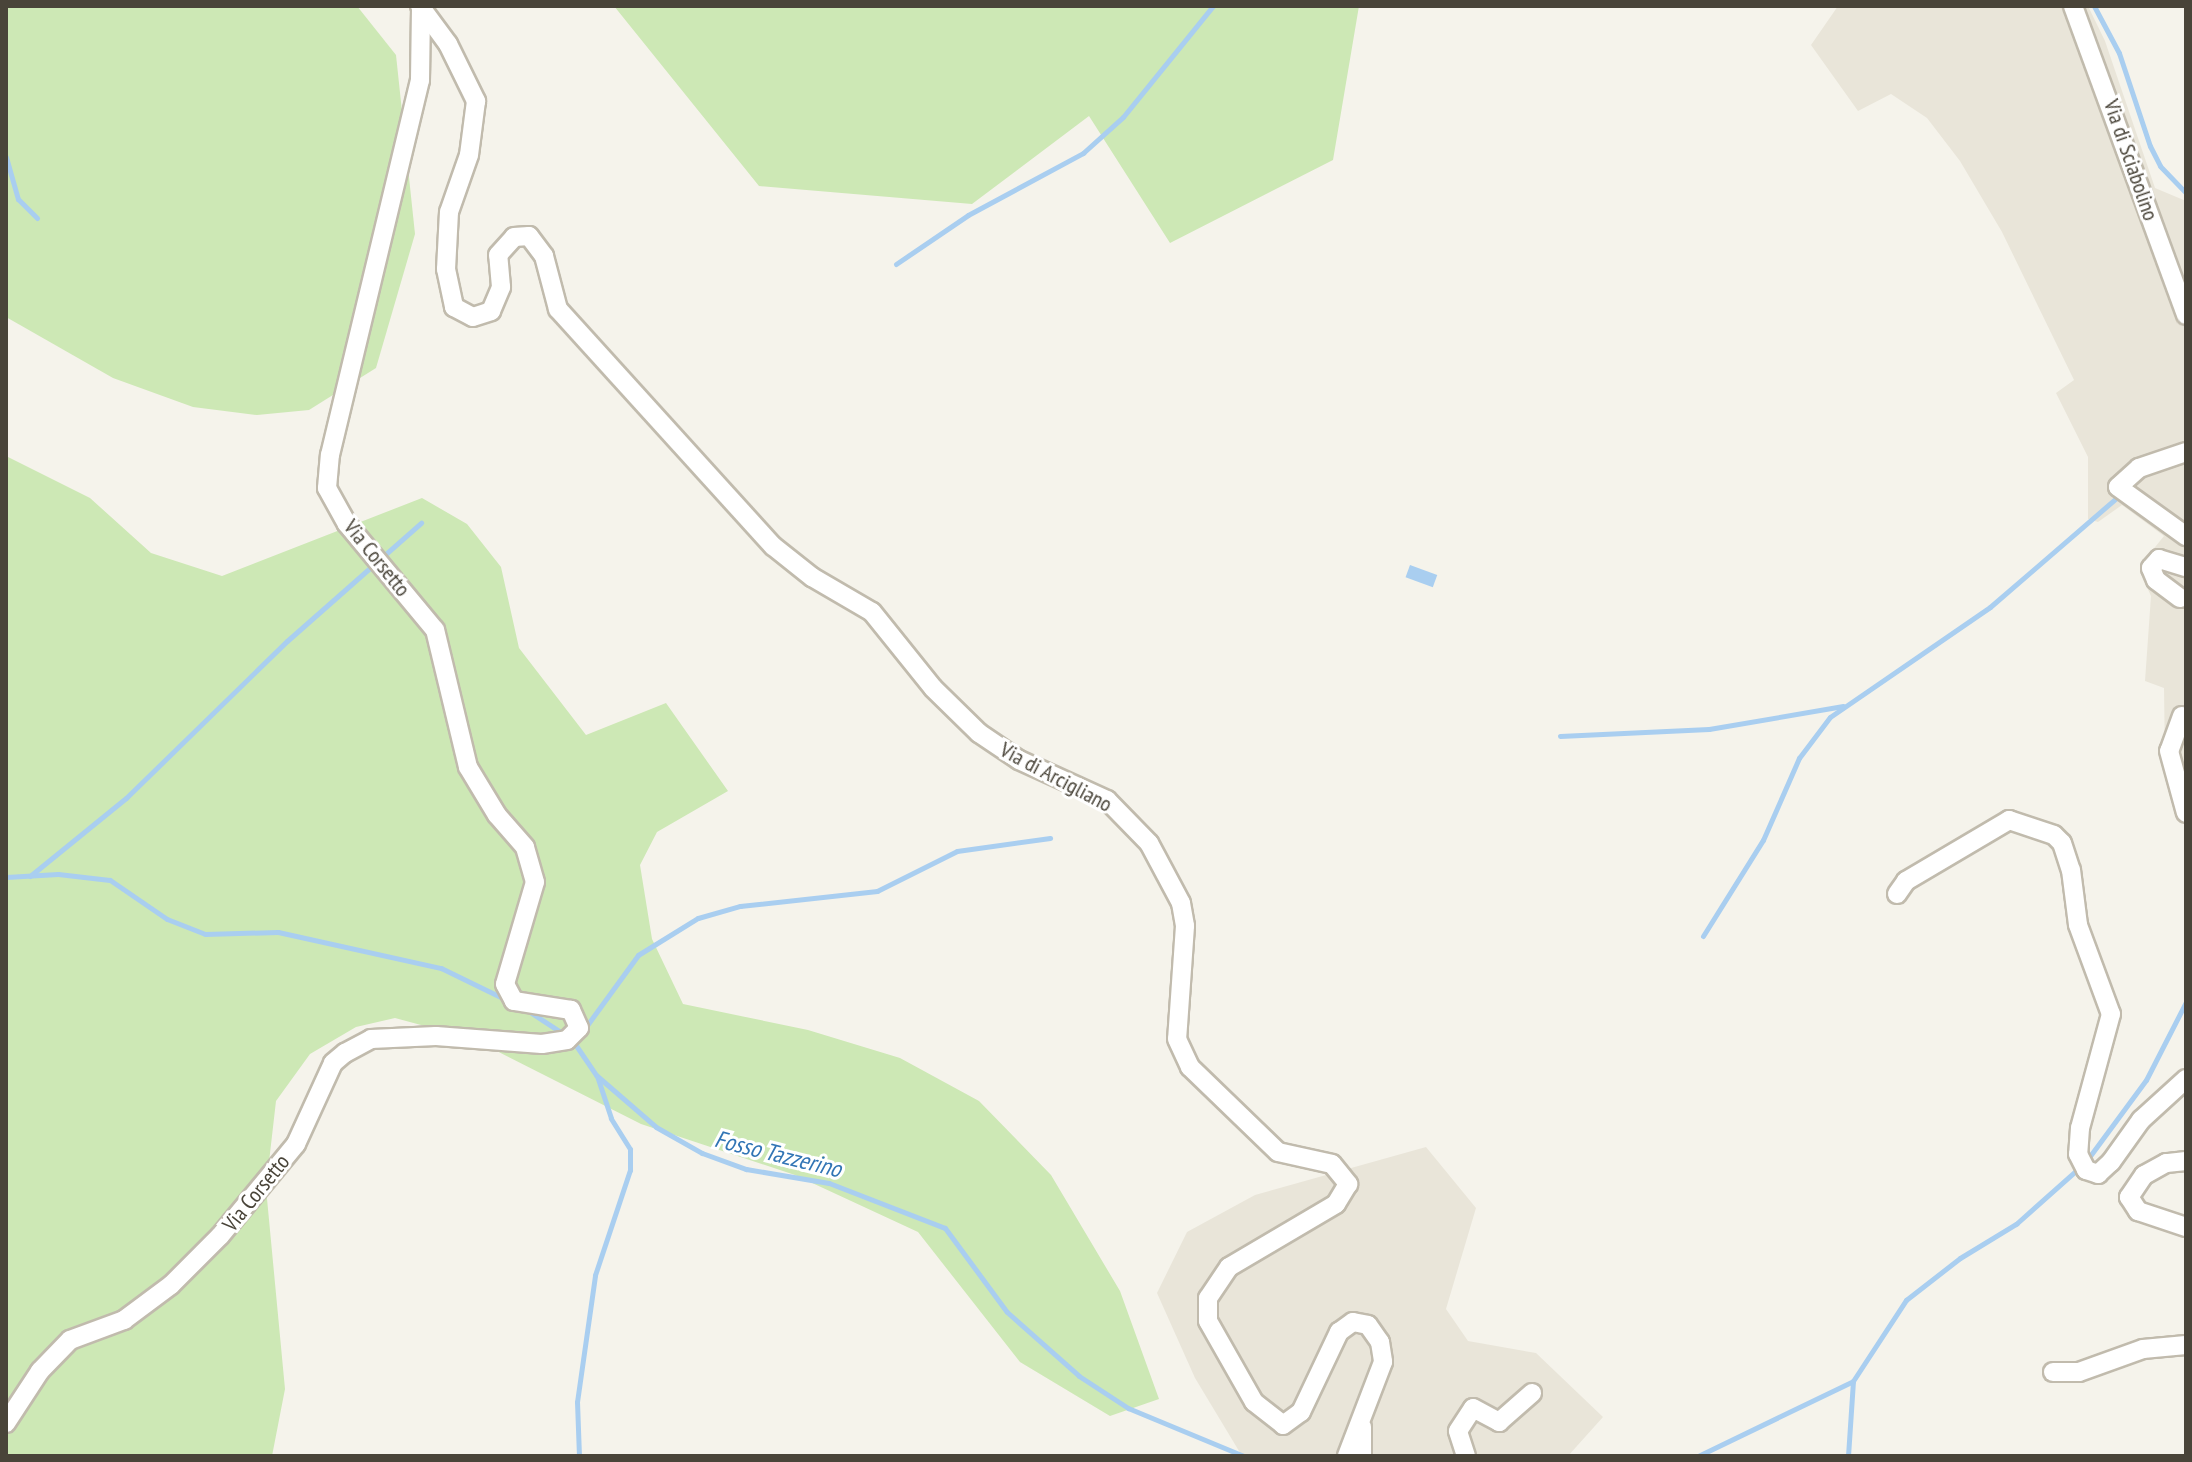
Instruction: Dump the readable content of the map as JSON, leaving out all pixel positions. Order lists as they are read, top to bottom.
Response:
{
  "streets": {
    "street": ["Via di Sciabolino", "Via Corsetto", "Via di Arcigliano"]
  },
  "crossings": [
    ["Via Corsetto", "Via di Arcigliano"]
  ],
  "water": ["Fosso Tazzerino"]
}
